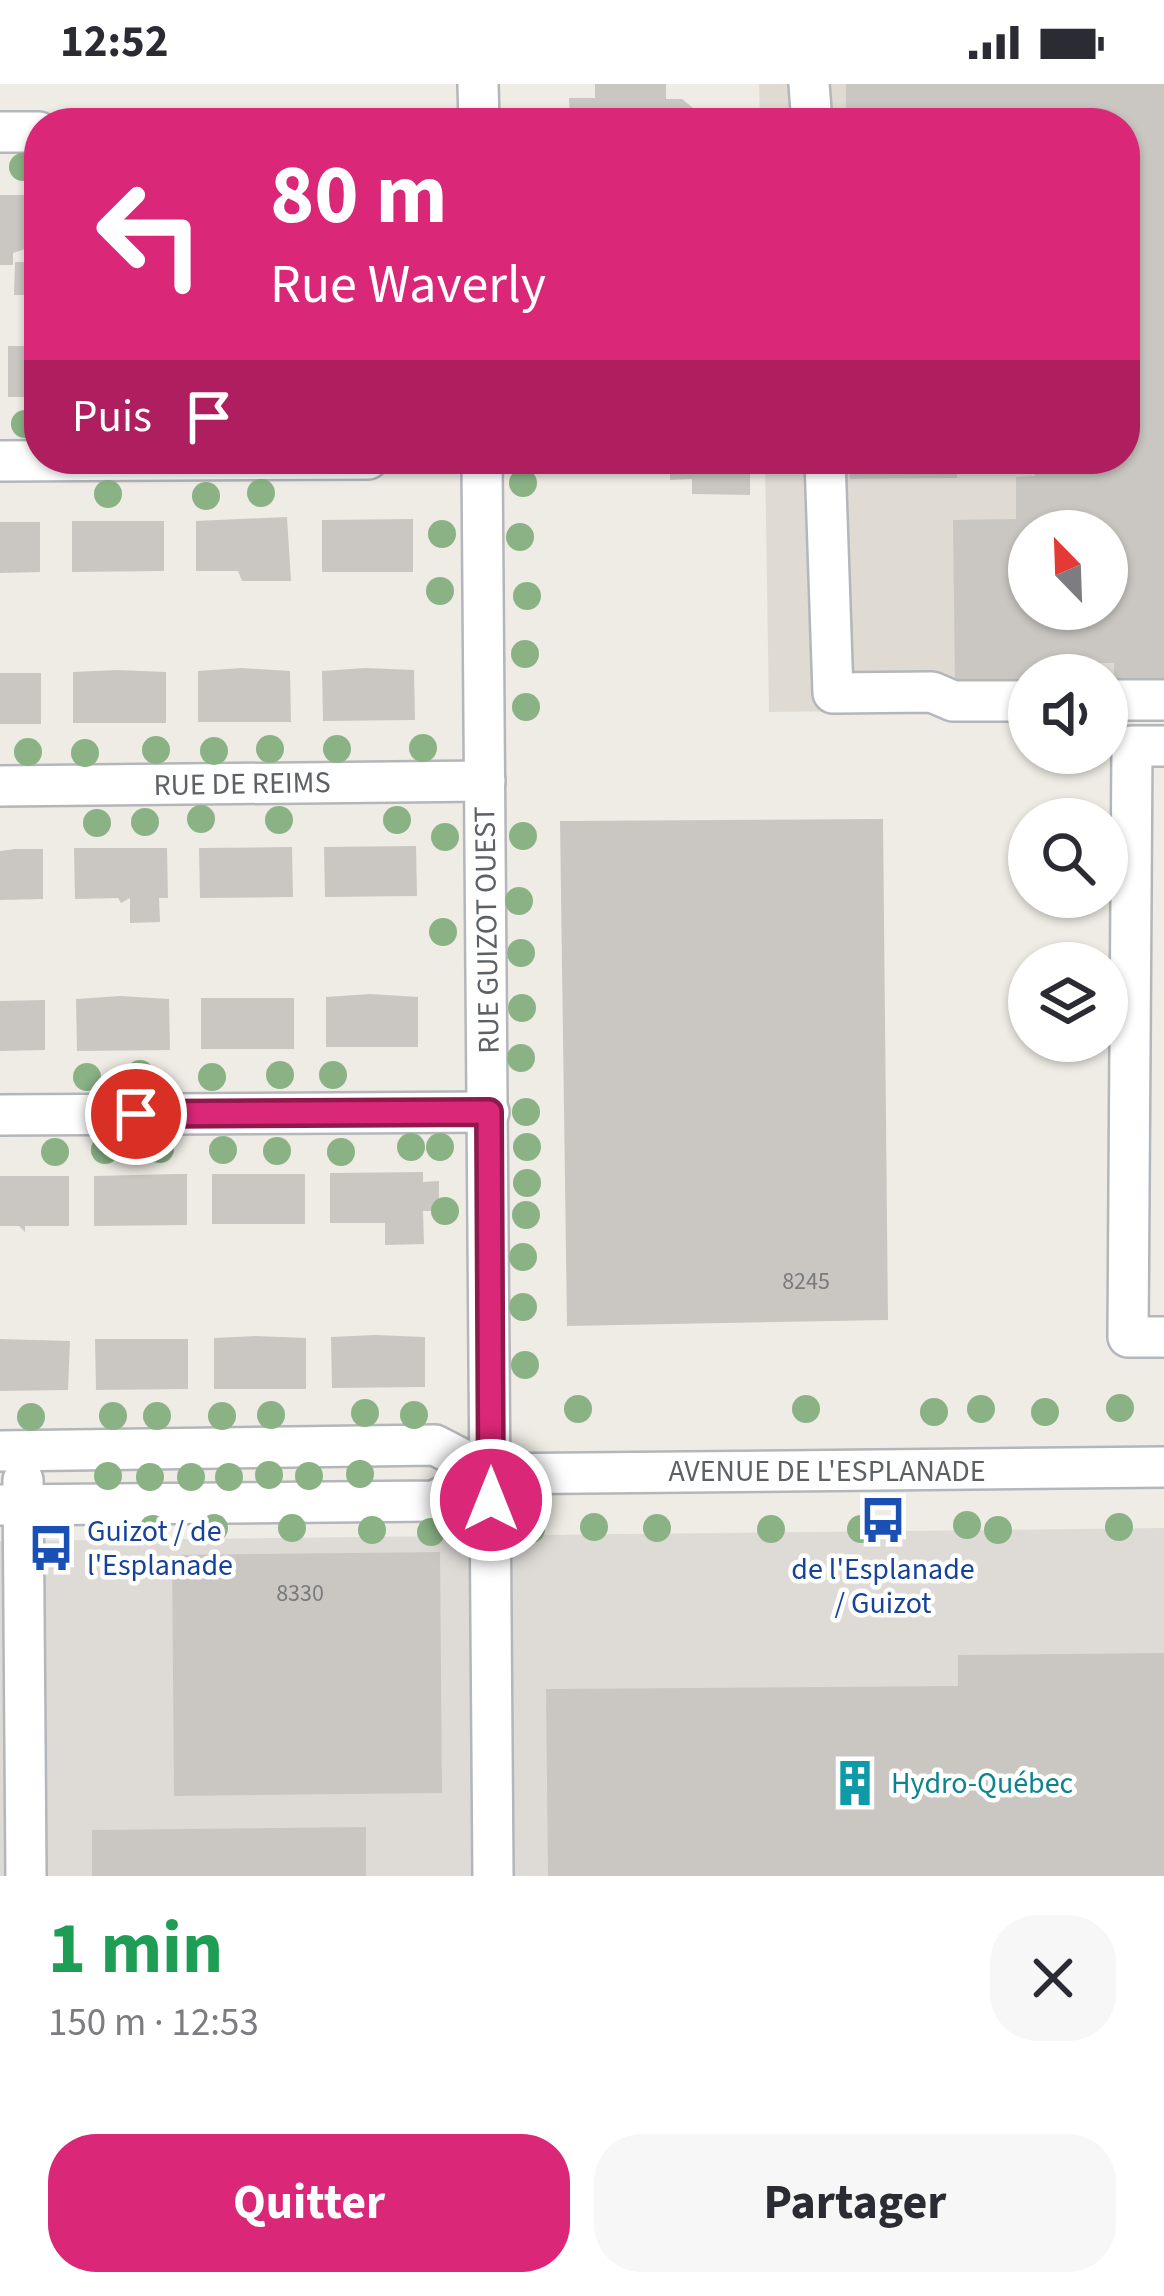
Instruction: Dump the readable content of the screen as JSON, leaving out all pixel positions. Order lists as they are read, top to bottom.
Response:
{
  "streets": {
    "street": ["RUE DE REIMS", "RUE GUIZOT OUEST", "AVENUE DE L'ESPLANADE"]
  },
  "crossings": [
    ["RUE DE REIMS", "RUE GUIZOT OUEST"],
    ["RUE GUIZOT OUEST", "AVENUE DE L'ESPLANADE"]
  ],
  "places": {
    "bus stop": ["de l'Esplanade / Guizot", "Guizot / de l'Esplanade"],
    "building": ["Hydro-Québec"]
  },
  "house_numbers": ["8245", "8330"],
  "north": "top left",
  "page": {
    "status": "12:52",
    "turn": ["80 m", "Rue Waverly"],
    "then": "Puis",
    "heading": ["1 min", "150 m · 12:53"],
    "buttons": ["Quitter", "Partager"]
  }
}
